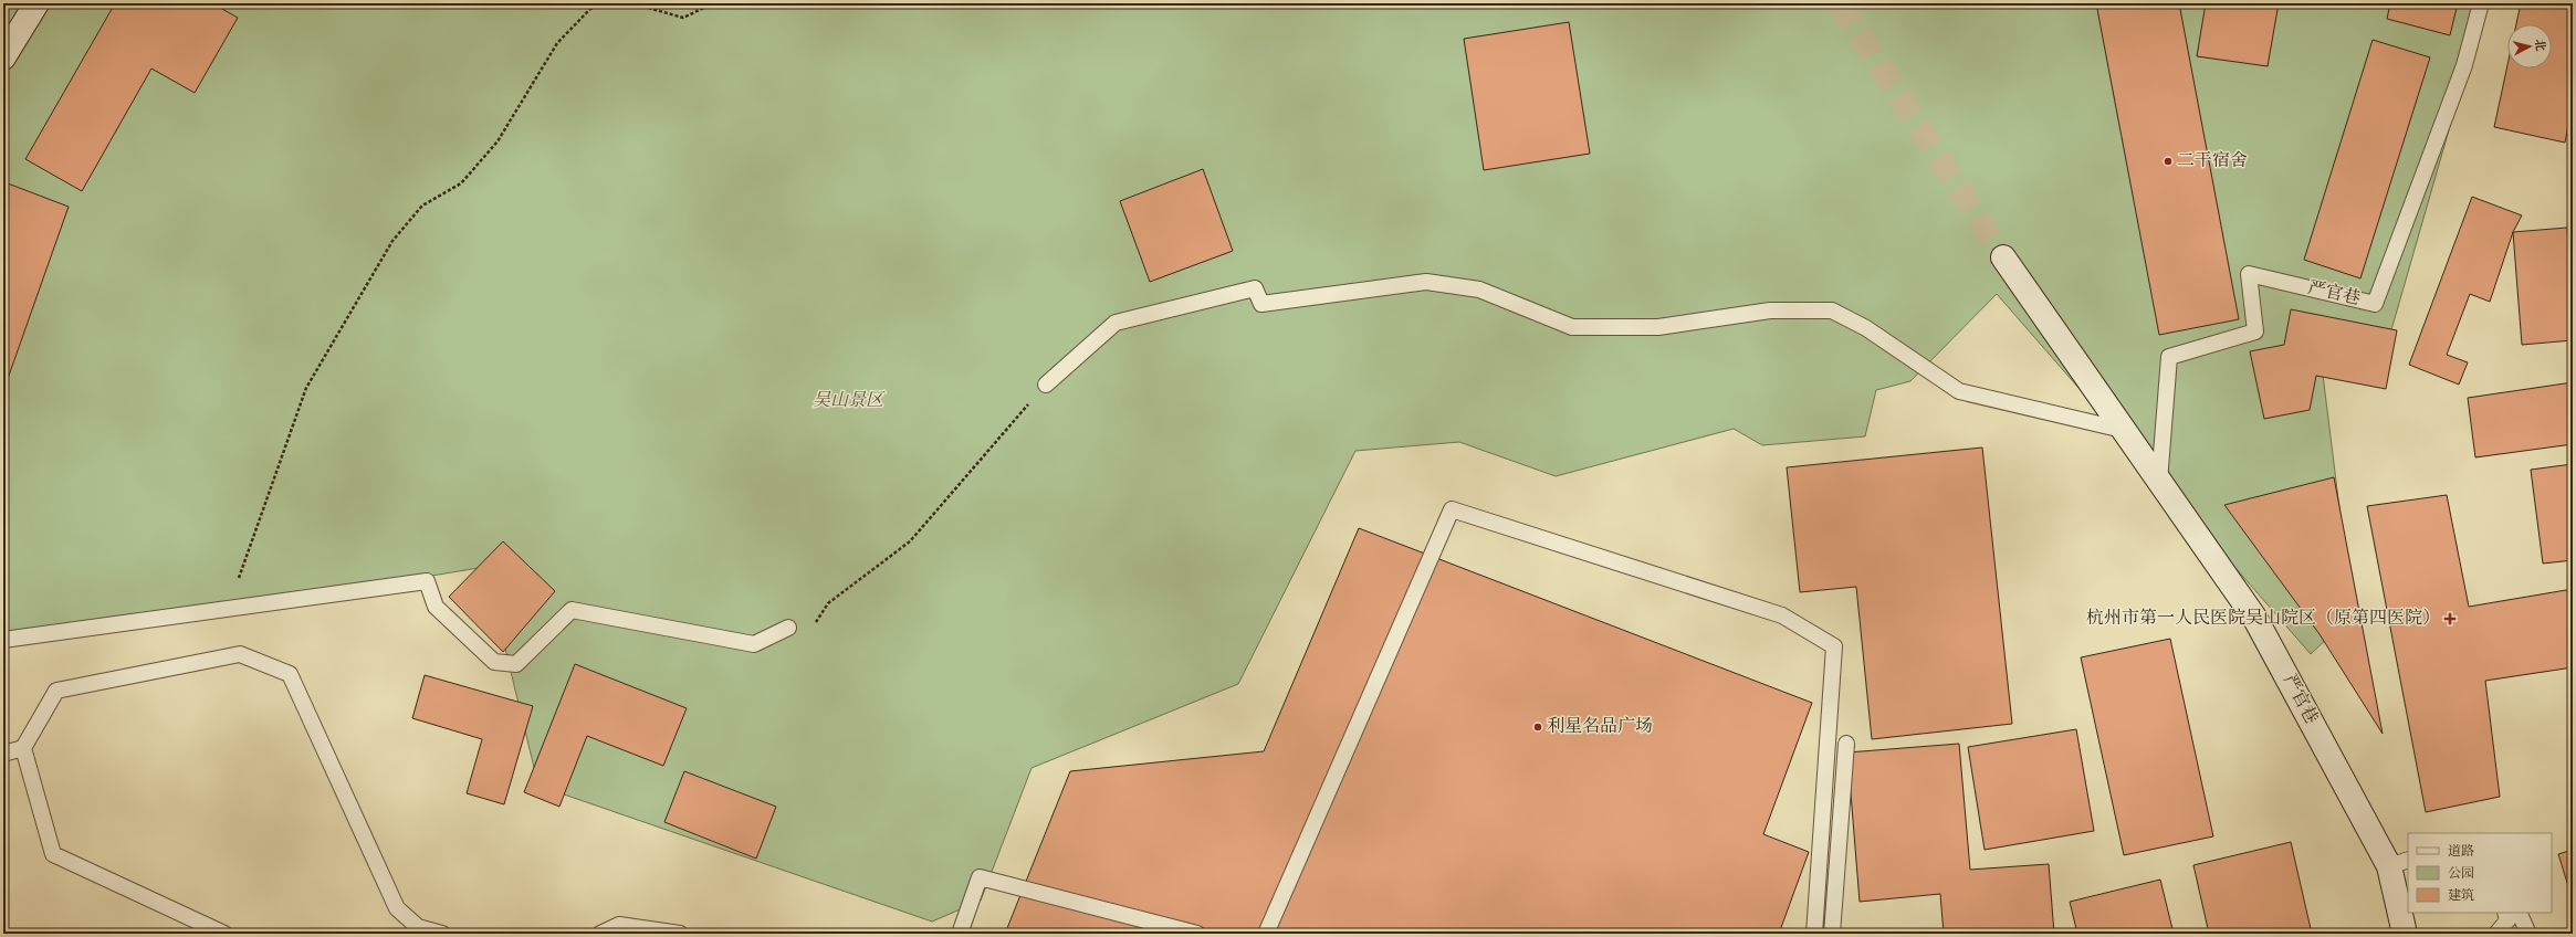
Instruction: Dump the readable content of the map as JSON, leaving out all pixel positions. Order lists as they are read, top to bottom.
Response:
{
  "streets": {
    "street": ["严官巷"]
  },
  "parks": ["吴山景区"],
  "places": {
    "other": ["二干宿舍", "利星名品广场"],
    "health": ["杭州市第一人民医院吴山院区（原第四医院）"]
  },
  "legend": ["道路", "公园", "建筑"],
  "north": "right"
}
